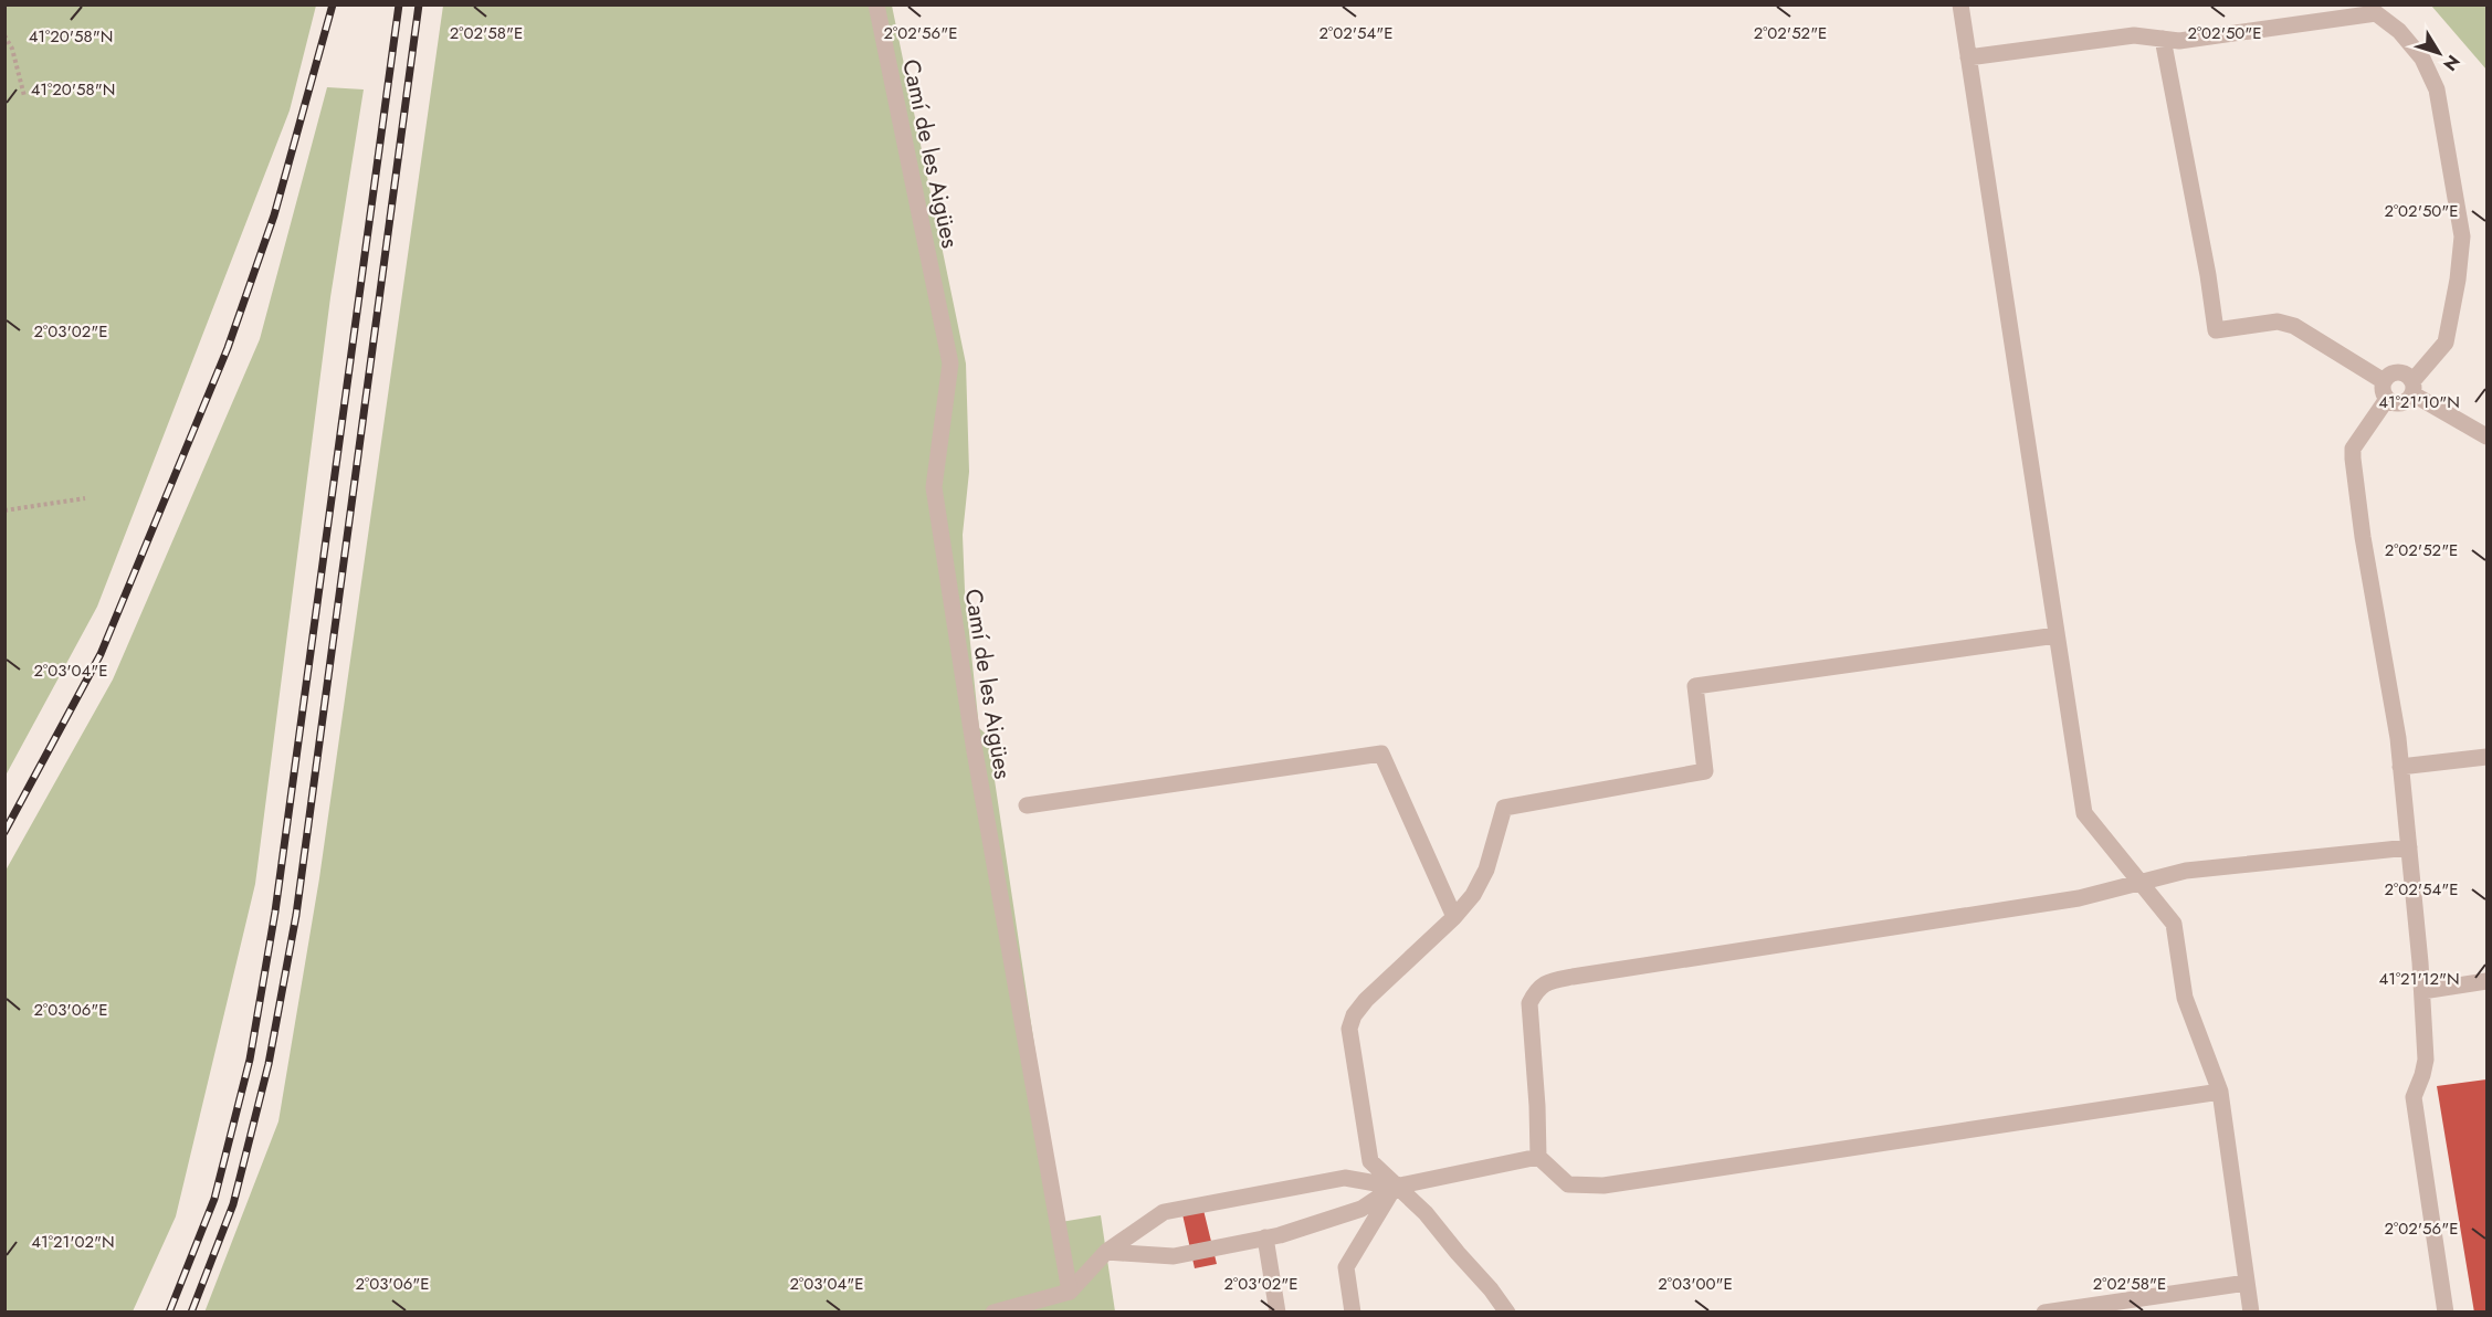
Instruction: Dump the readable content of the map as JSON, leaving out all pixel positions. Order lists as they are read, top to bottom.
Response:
{
  "streets": {
    "street": ["Camí de les Aigües"]
  },
  "north": "bottom right",
  "coordinates": [
    "2°02'58\"E",
    "2°02'56\"E",
    "2°02'54\"E",
    "2°02'52\"E",
    "2°02'50\"E",
    "41°20'58\"N",
    "2°03'02\"E",
    "41°21'10\"N",
    "2°03'04\"E",
    "41°21'12\"N",
    "2°03'06\"E",
    "41°21'02\"N",
    "2°03'00\"E"
  ]
}
